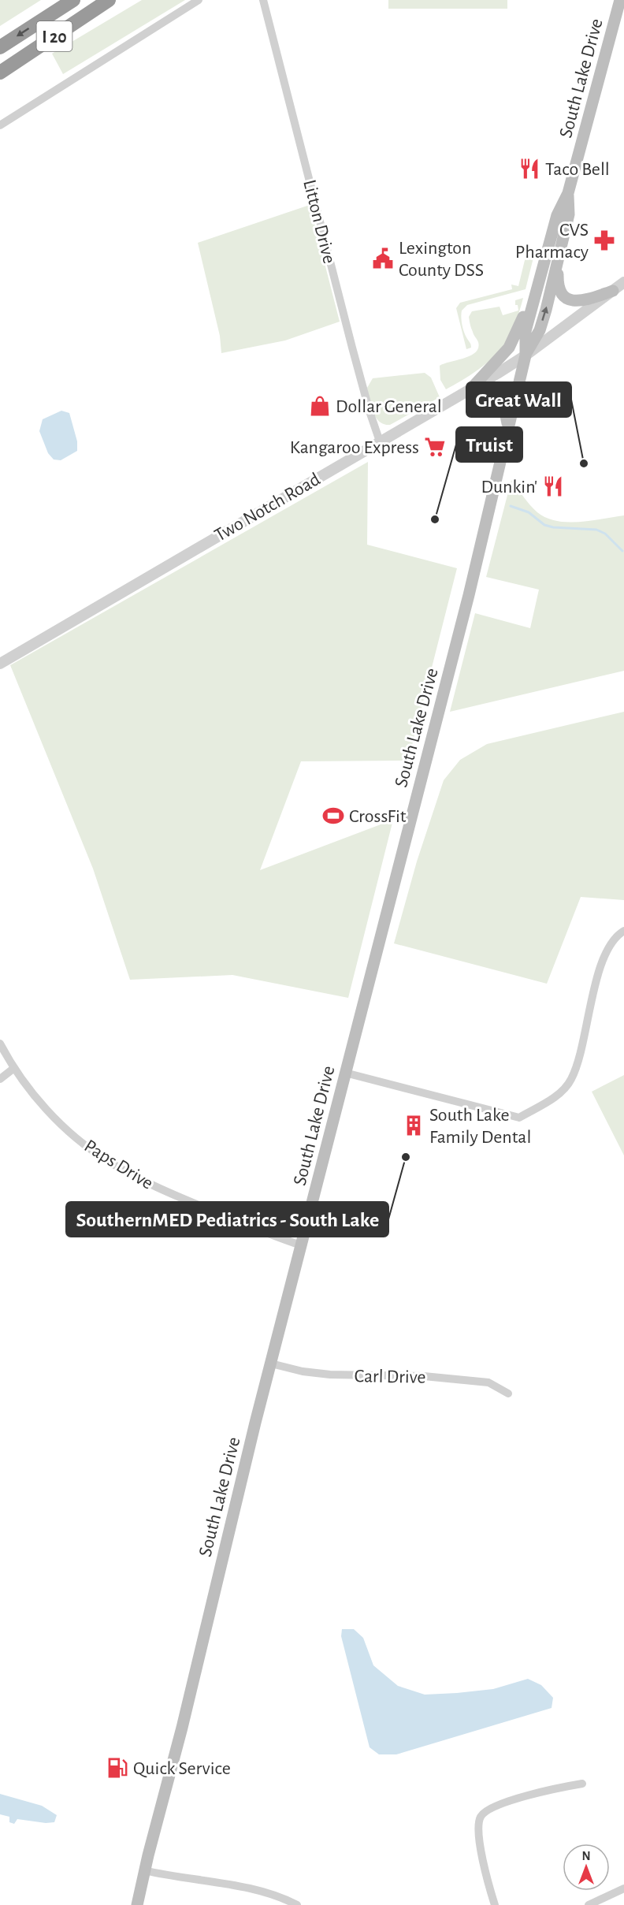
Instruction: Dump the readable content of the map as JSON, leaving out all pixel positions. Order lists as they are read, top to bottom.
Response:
{
  "streets": {
    "highway": ["I 20"],
    "main road": ["South Lake Drive"],
    "street": [
      "Litton Drive",
      "Two Notch Road",
      "Paps Drive",
      "Carl Drive"
    ]
  },
  "crossings": [
    ["South Lake Drive", "Two Notch Road"],
    ["South Lake Drive", "Paps Drive"],
    ["South Lake Drive", "Carl Drive"],
    ["Litton Drive", "Two Notch Road"]
  ],
  "places": {
    "restaurant": ["Taco Bell", "Dunkin'"],
    "pharmacy": ["CVS Pharmacy"],
    "public building": ["Lexington County DSS"],
    "shop": ["Dollar General"],
    "supermarket": ["Kangaroo Express"],
    "other": ["Great Wall", "Truist", "SouthernMED Pediatrics - South Lake"],
    "sports": ["CrossFit"],
    "building": ["South Lake Family Dental"],
    "fuel station": ["Quick Service"]
  },
  "north": "top"
}
